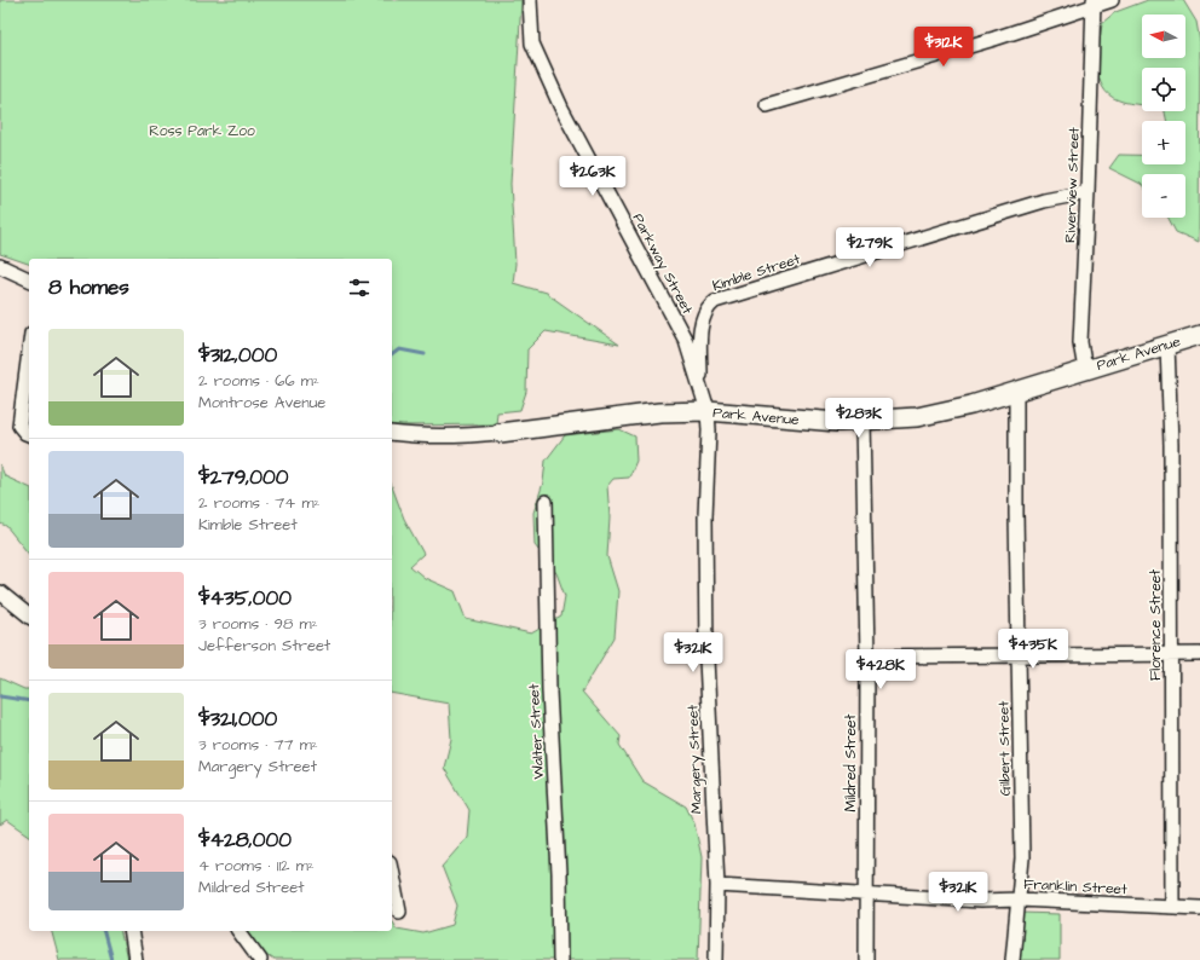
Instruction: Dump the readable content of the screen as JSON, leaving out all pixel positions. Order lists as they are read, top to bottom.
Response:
{
  "streets": {
    "street": [
      "Riverview Street",
      "Parkway Street",
      "Kimble Street",
      "Park Avenue",
      "Florence Street",
      "Walter Street",
      "Gilbert Street",
      "Margery Street",
      "Mildred Street",
      "Franklin Street"
    ]
  },
  "crossings": [
    ["Riverview Street", "Kimble Street"],
    ["Riverview Street", "Park Avenue"],
    ["Parkway Street", "Kimble Street"],
    ["Parkway Street", "Margery Street"],
    ["Kimble Street", "Margery Street"],
    ["Park Avenue", "Florence Street"],
    ["Park Avenue", "Gilbert Street"],
    ["Park Avenue", "Margery Street"],
    ["Park Avenue", "Mildred Street"],
    ["Florence Street", "Franklin Street"],
    ["Gilbert Street", "Franklin Street"],
    ["Margery Street", "Franklin Street"],
    ["Mildred Street", "Franklin Street"]
  ],
  "parks": ["Ross Park Zoo"],
  "north": "left",
  "page": {
    "map_buttons": ["+", "−"],
    "price": [
      "$312K",
      "$263K",
      "$279K",
      "$283K",
      "$435K",
      "$321K",
      "$428K",
      "$321K"
    ],
    "heading": "8 homes",
    "list": [
      {
        "name": "$312,000",
        "note": "2 rooms · 66 m² · Montrose Avenue"
      },
      {
        "name": "$279,000",
        "note": "2 rooms · 74 m² · Kimble Street"
      },
      {
        "name": "$435,000",
        "note": "3 rooms · 98 m² · Jefferson Street"
      },
      {
        "name": "$321,000",
        "note": "3 rooms · 77 m² · Margery Street"
      },
      {
        "name": "$428,000",
        "note": "4 rooms · 112 m² · Mildred Street"
      }
    ]
  }
}
